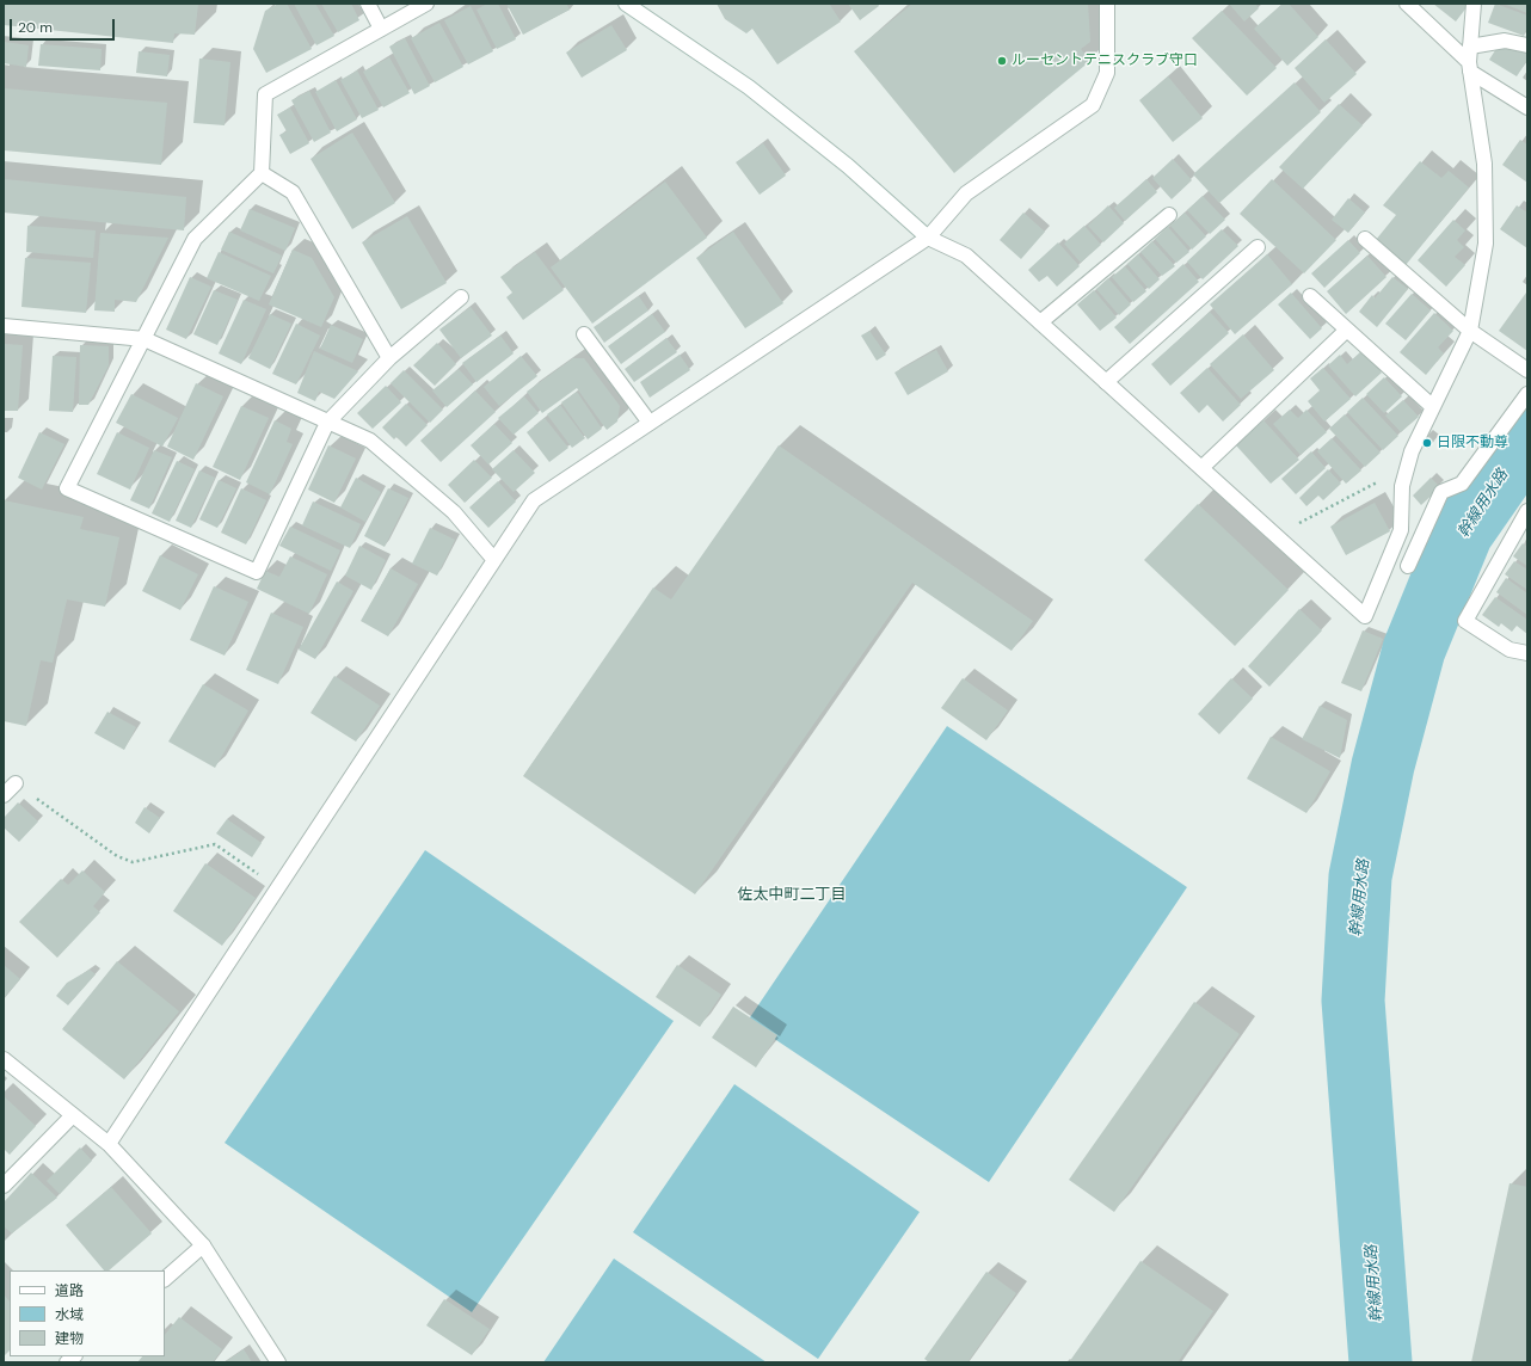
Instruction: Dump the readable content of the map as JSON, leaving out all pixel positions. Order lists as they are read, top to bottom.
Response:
{
  "districts": ["佐太中町二丁目"],
  "water": ["幹線用水路"],
  "places": ["ルーセントテニスクラブ守口", "日限不動尊"],
  "legend": ["道路", "水域", "建物"],
  "scale_bar": "20 m"
}
